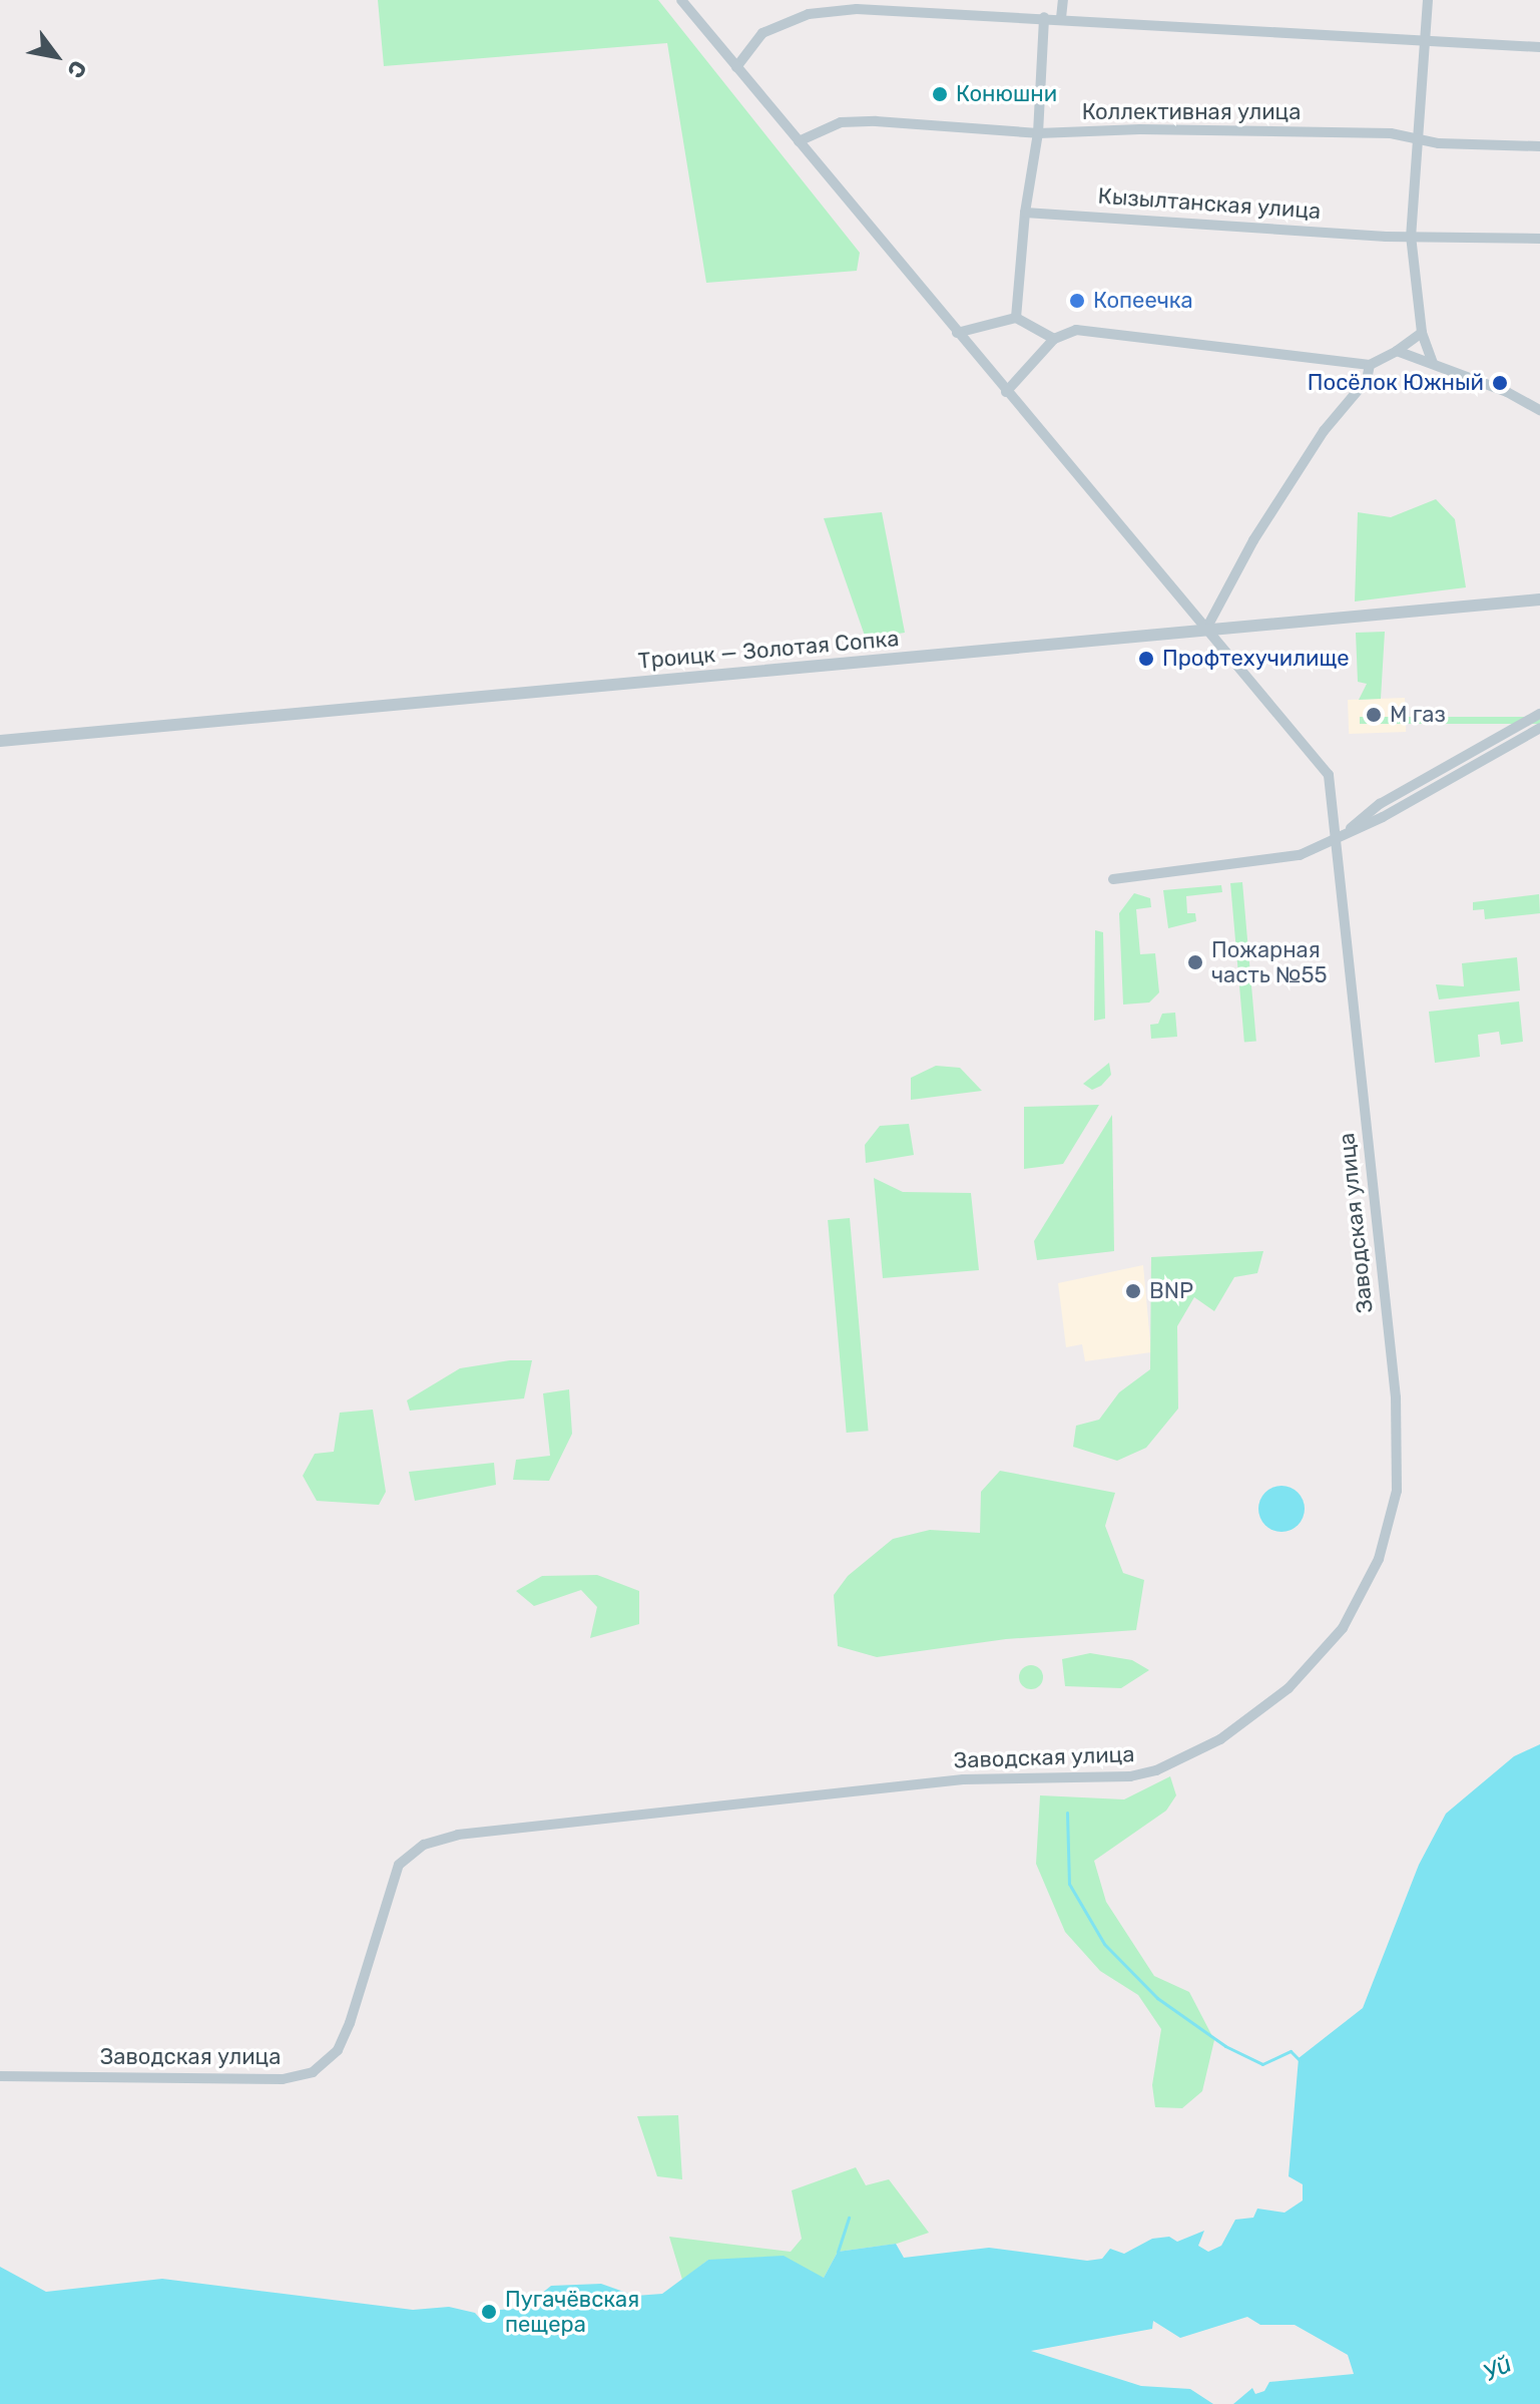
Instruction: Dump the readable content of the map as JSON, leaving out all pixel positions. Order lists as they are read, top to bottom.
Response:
{
  "streets": {
    "street": [
      "Коллективная улица",
      "Кызылтанская улица",
      "Троицк — Золотая Сопка",
      "Заводская улица"
    ]
  },
  "crossings": [
    ["Коллективная улица", "Заводская улица"],
    ["Троицк — Золотая Сопка", "Заводская улица"]
  ],
  "water": ["Уй"],
  "places": [
    "Конюшни",
    "Копеечка",
    "Посёлок Южный",
    "Профтехучилище",
    "М газ",
    "Пожарная часть №55",
    "BNP",
    "Пугачёвская пещера"
  ],
  "north": "bottom right"
}
